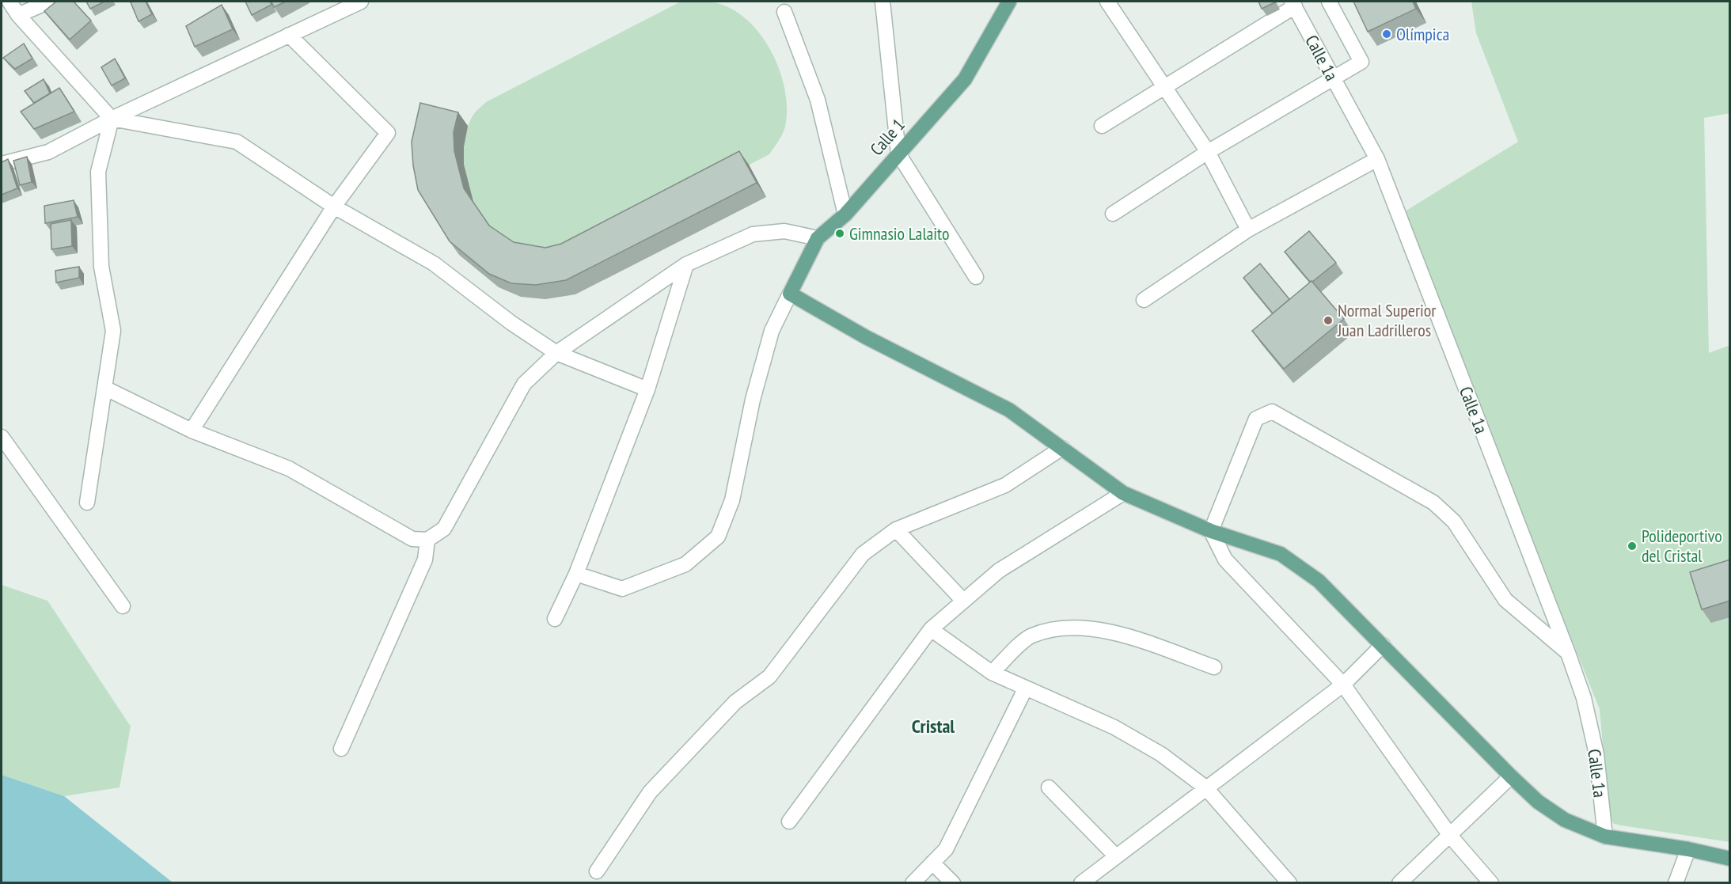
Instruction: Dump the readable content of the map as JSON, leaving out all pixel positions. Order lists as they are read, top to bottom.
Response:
{
  "streets": {
    "main road": ["Calle 1"],
    "street": ["Calle 1a"]
  },
  "districts": ["Cristal"],
  "places": [
    "Olímpica",
    "Gimnasio Lalaito",
    "Normal Superior Juan Ladrilleros",
    "Polideportivo del Cristal"
  ]
}
